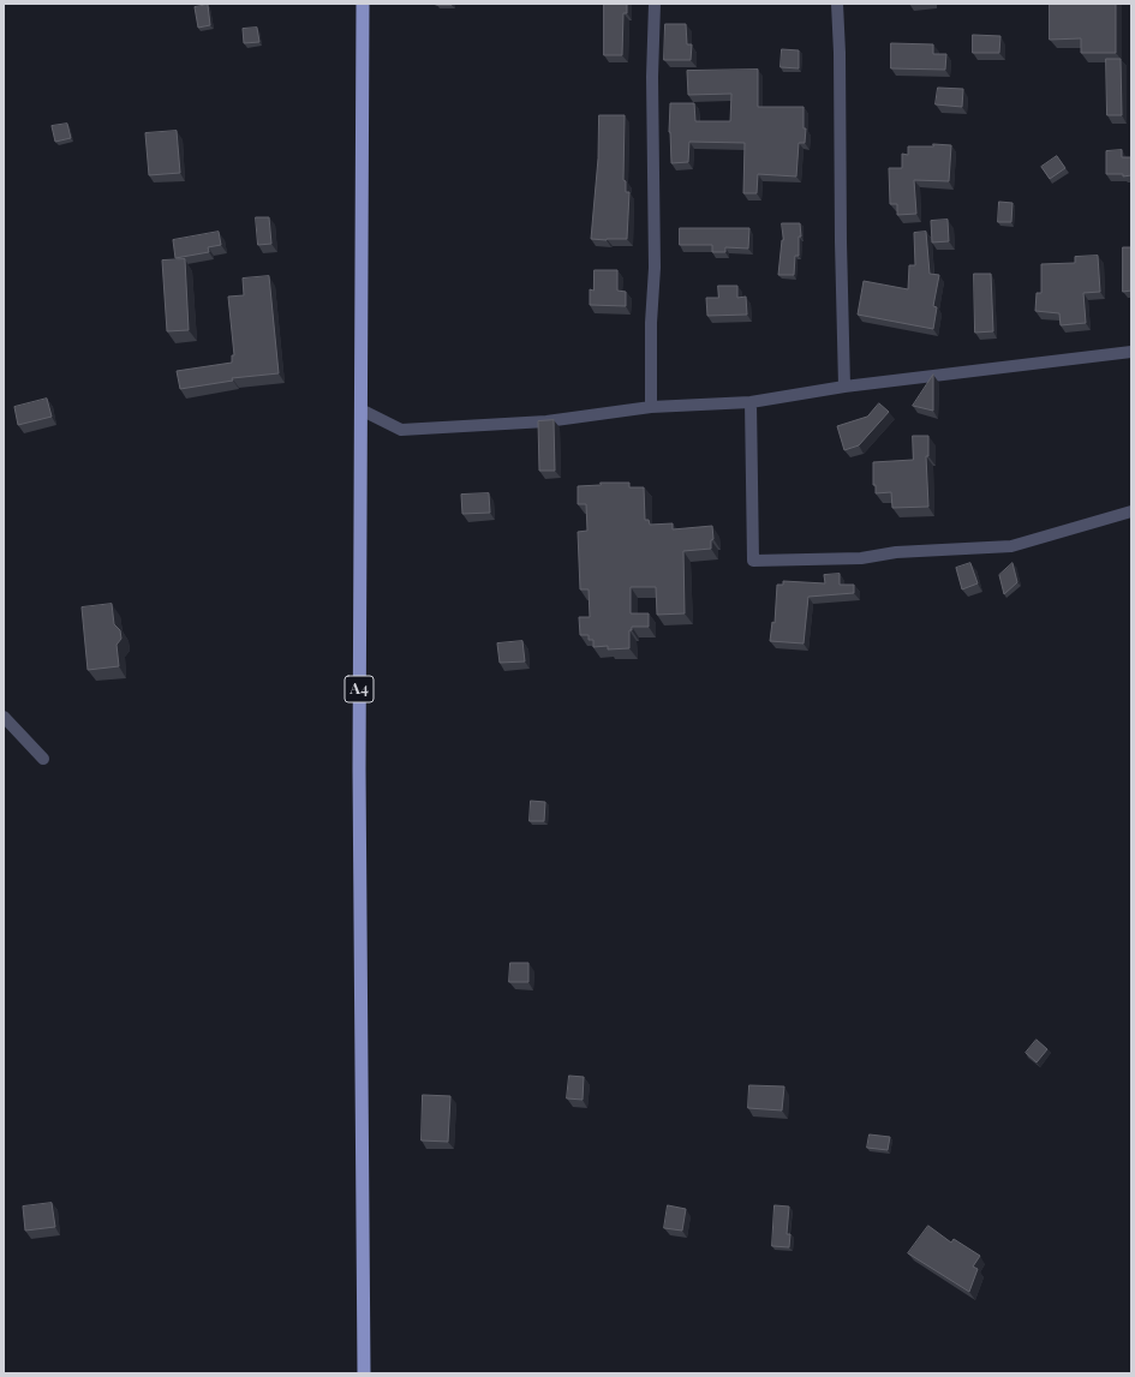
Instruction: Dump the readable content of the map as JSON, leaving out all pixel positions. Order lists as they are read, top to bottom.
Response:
{
  "streets": {
    "highway": ["A4"]
  }
}
